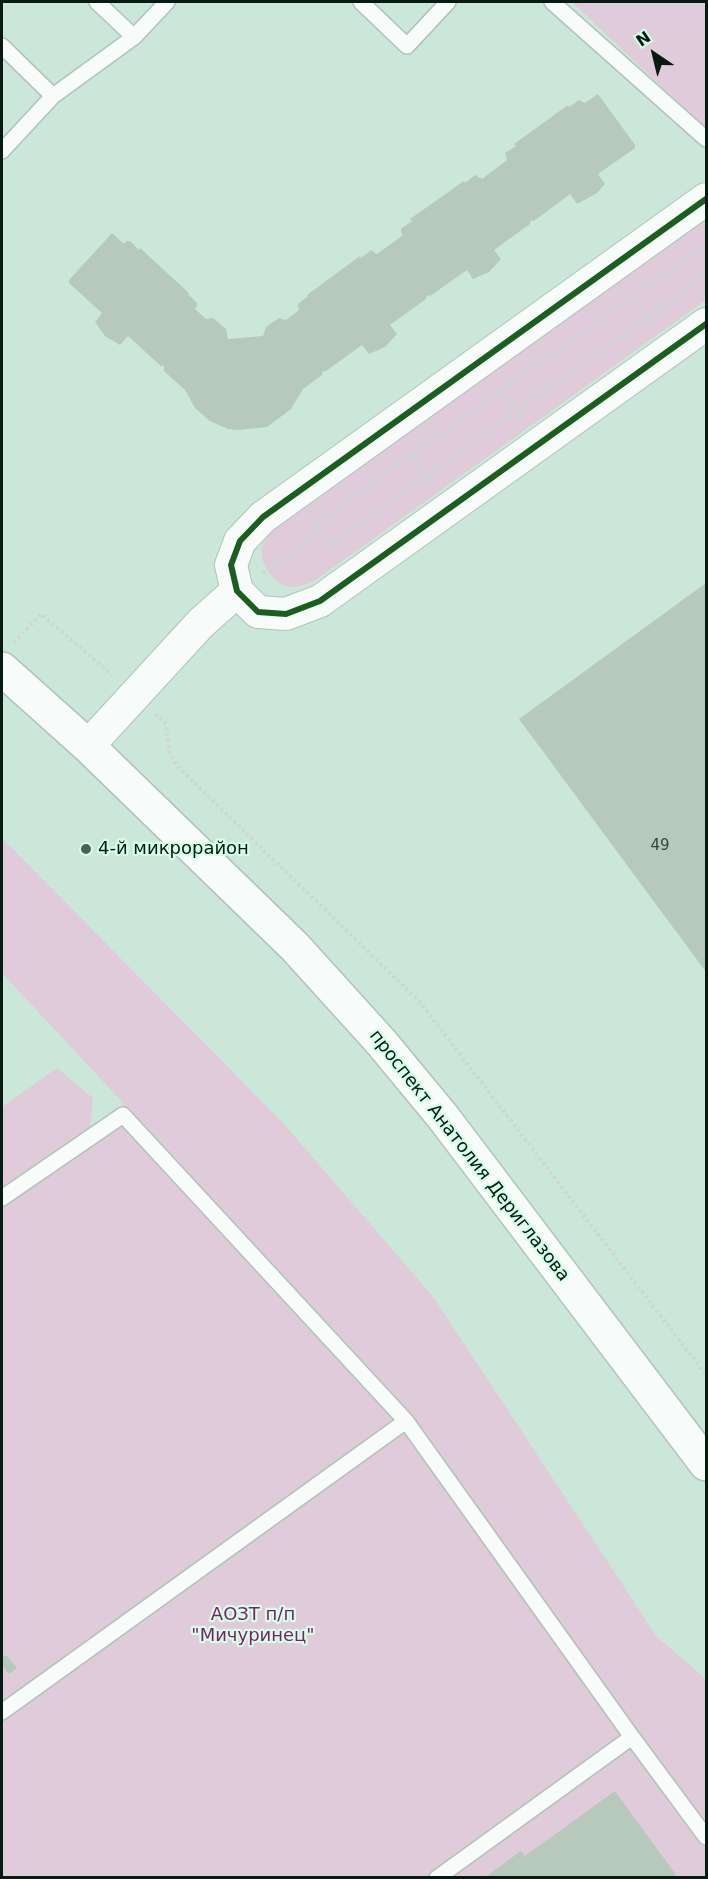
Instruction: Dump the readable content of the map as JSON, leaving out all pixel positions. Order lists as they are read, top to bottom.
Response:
{
  "streets": {
    "main road": ["проспект Анатолия Дериглазова"]
  },
  "parks": ["АОЗТ п/п \"Мичуринец\""],
  "places": ["4-й микрорайон"],
  "house_numbers": ["49"],
  "north": "top left"
}
